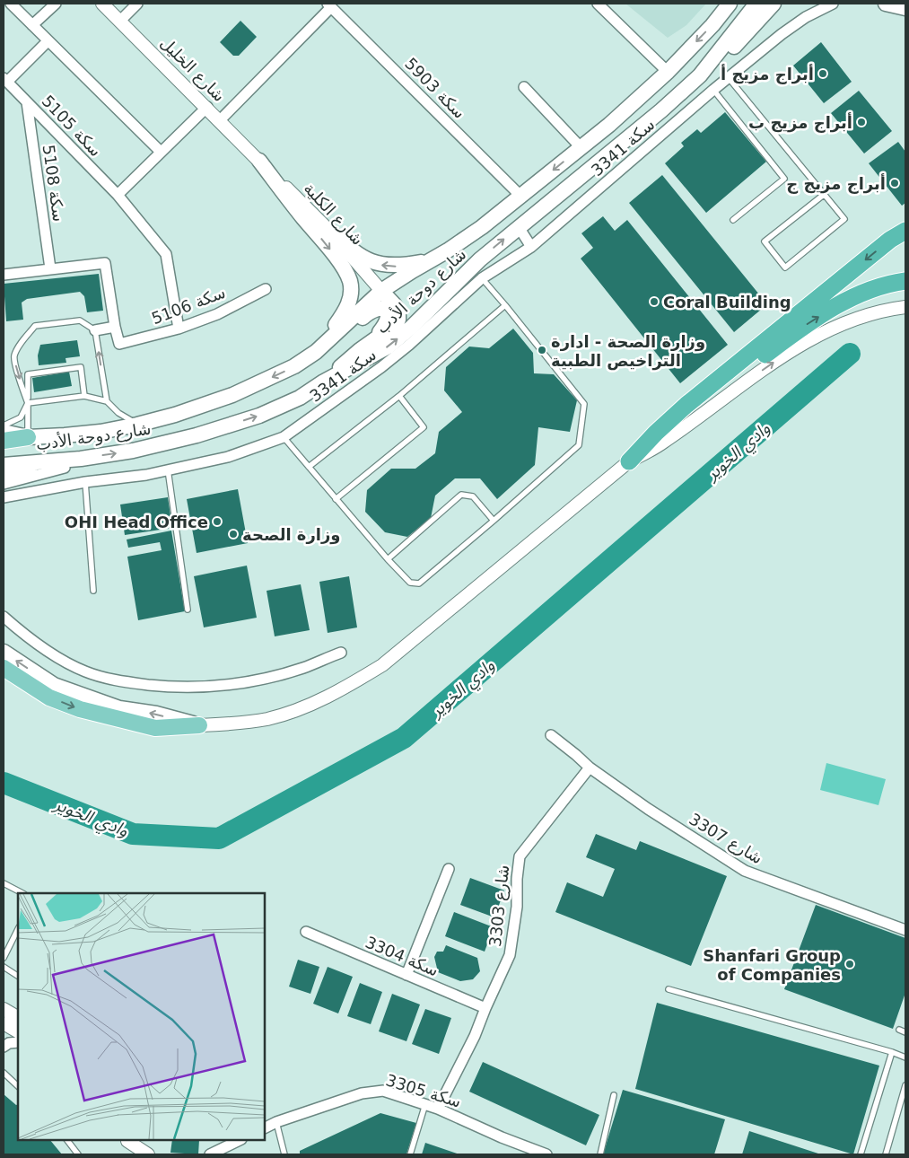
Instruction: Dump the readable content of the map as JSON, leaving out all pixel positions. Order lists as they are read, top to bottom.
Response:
{
  "streets": {
    "main road": ["شارع دوحة الأدب"],
    "street": [
      "شارع الخليل",
      "سكة 5903",
      "سكة 5105",
      "سكة 3341",
      "سكة 5108",
      "شارع الكلية",
      "سكة 5106",
      "3307 شارع",
      "3303 شارع",
      "سكة 3304",
      "3305 سكة"
    ]
  },
  "crossings": [
    ["شارع الخليل", "شارع الكلية"],
    ["سكة 5903", "شارع دوحة الأدب"],
    ["سكة 5105", "سكة 5108"],
    ["سكة 5105", "سكة 5106"],
    ["شارع الكلية", "شارع دوحة الأدب"],
    ["3307 شارع", "3303 شارع"],
    ["3303 شارع", "سكة 3304"],
    ["3303 شارع", "3305 سكة"]
  ],
  "water": ["وادي الخوير"],
  "places": [
    "أبراج مزيج أ",
    "أبراج مزيج ب",
    "أبراج مزيج ج",
    "Coral Building",
    "وزارة الصحة - ادارة التراخيص الطبية",
    "OHI Head Office",
    "وزارة الصحة",
    "Shanfari Group of Companies"
  ]
}
